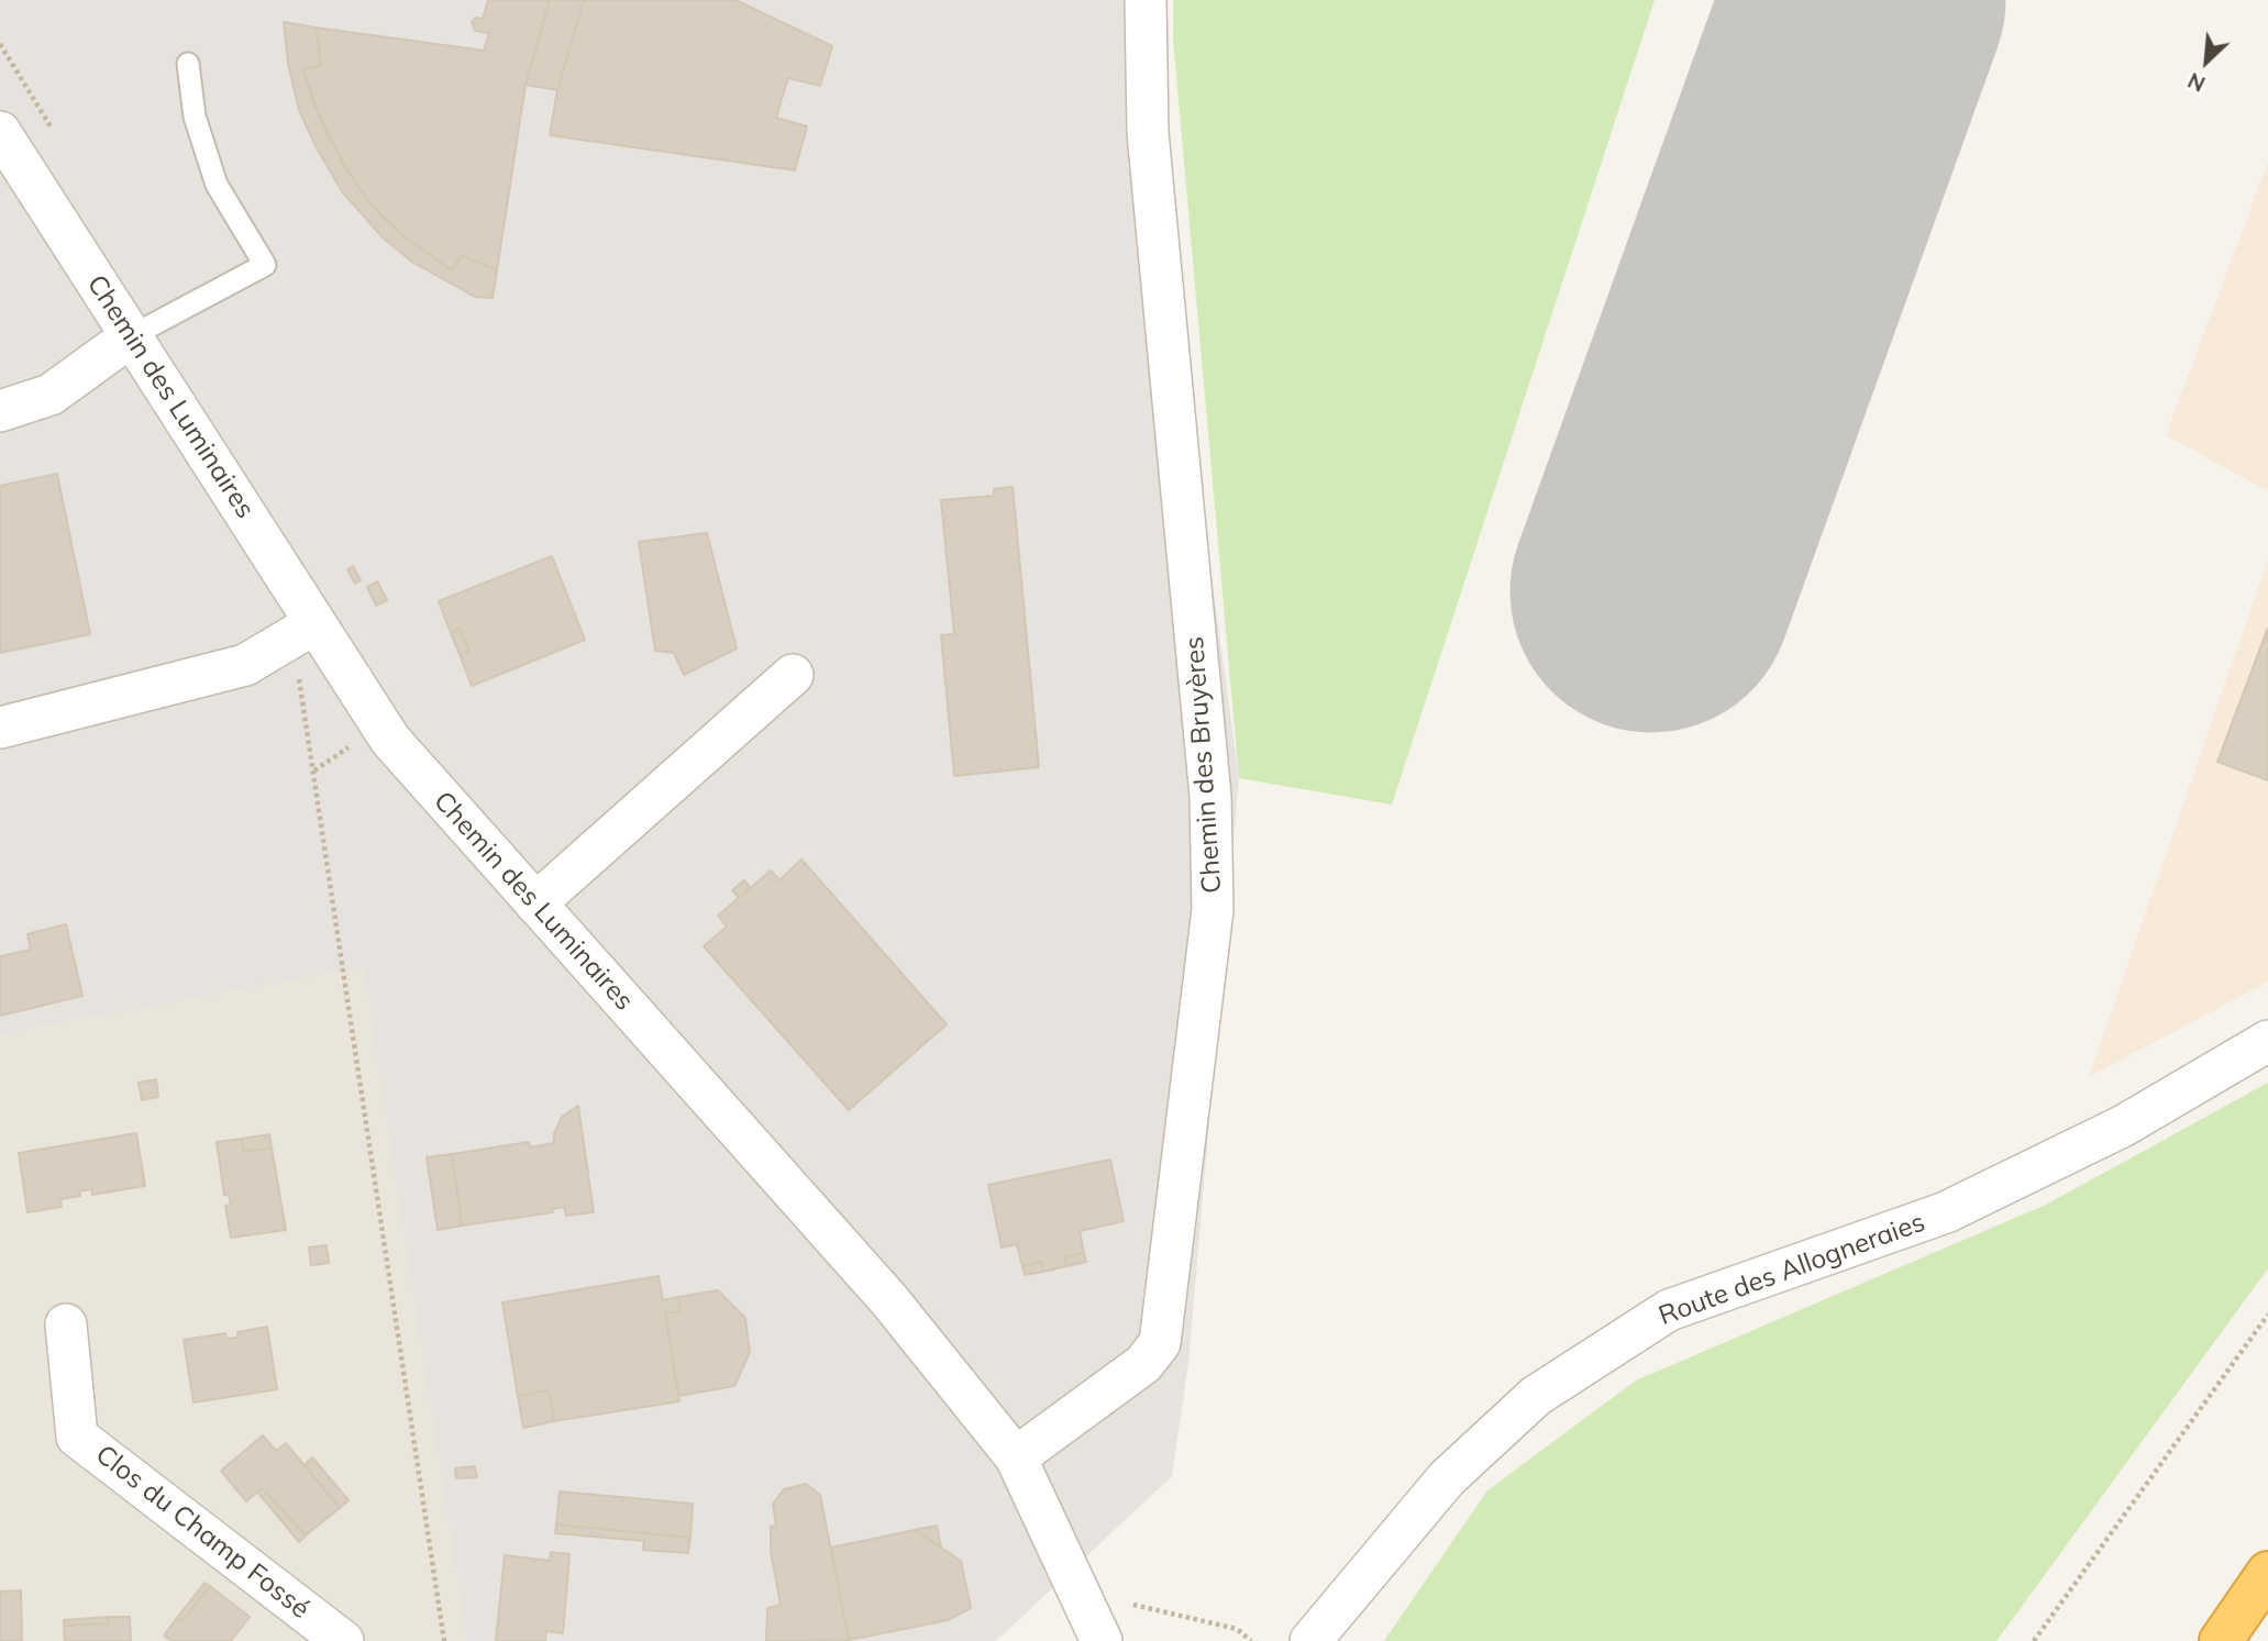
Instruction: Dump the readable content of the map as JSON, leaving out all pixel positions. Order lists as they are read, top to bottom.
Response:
{
  "streets": {
    "street": [
      "Chemin des Luminaires",
      "Chemin des Bruyères",
      "Route des Allogneraies",
      "Clos du Champ Fossé"
    ]
  },
  "crossings": [
    ["Chemin des Luminaires", "Chemin des Bruyères"]
  ],
  "north": "bottom left"
}
